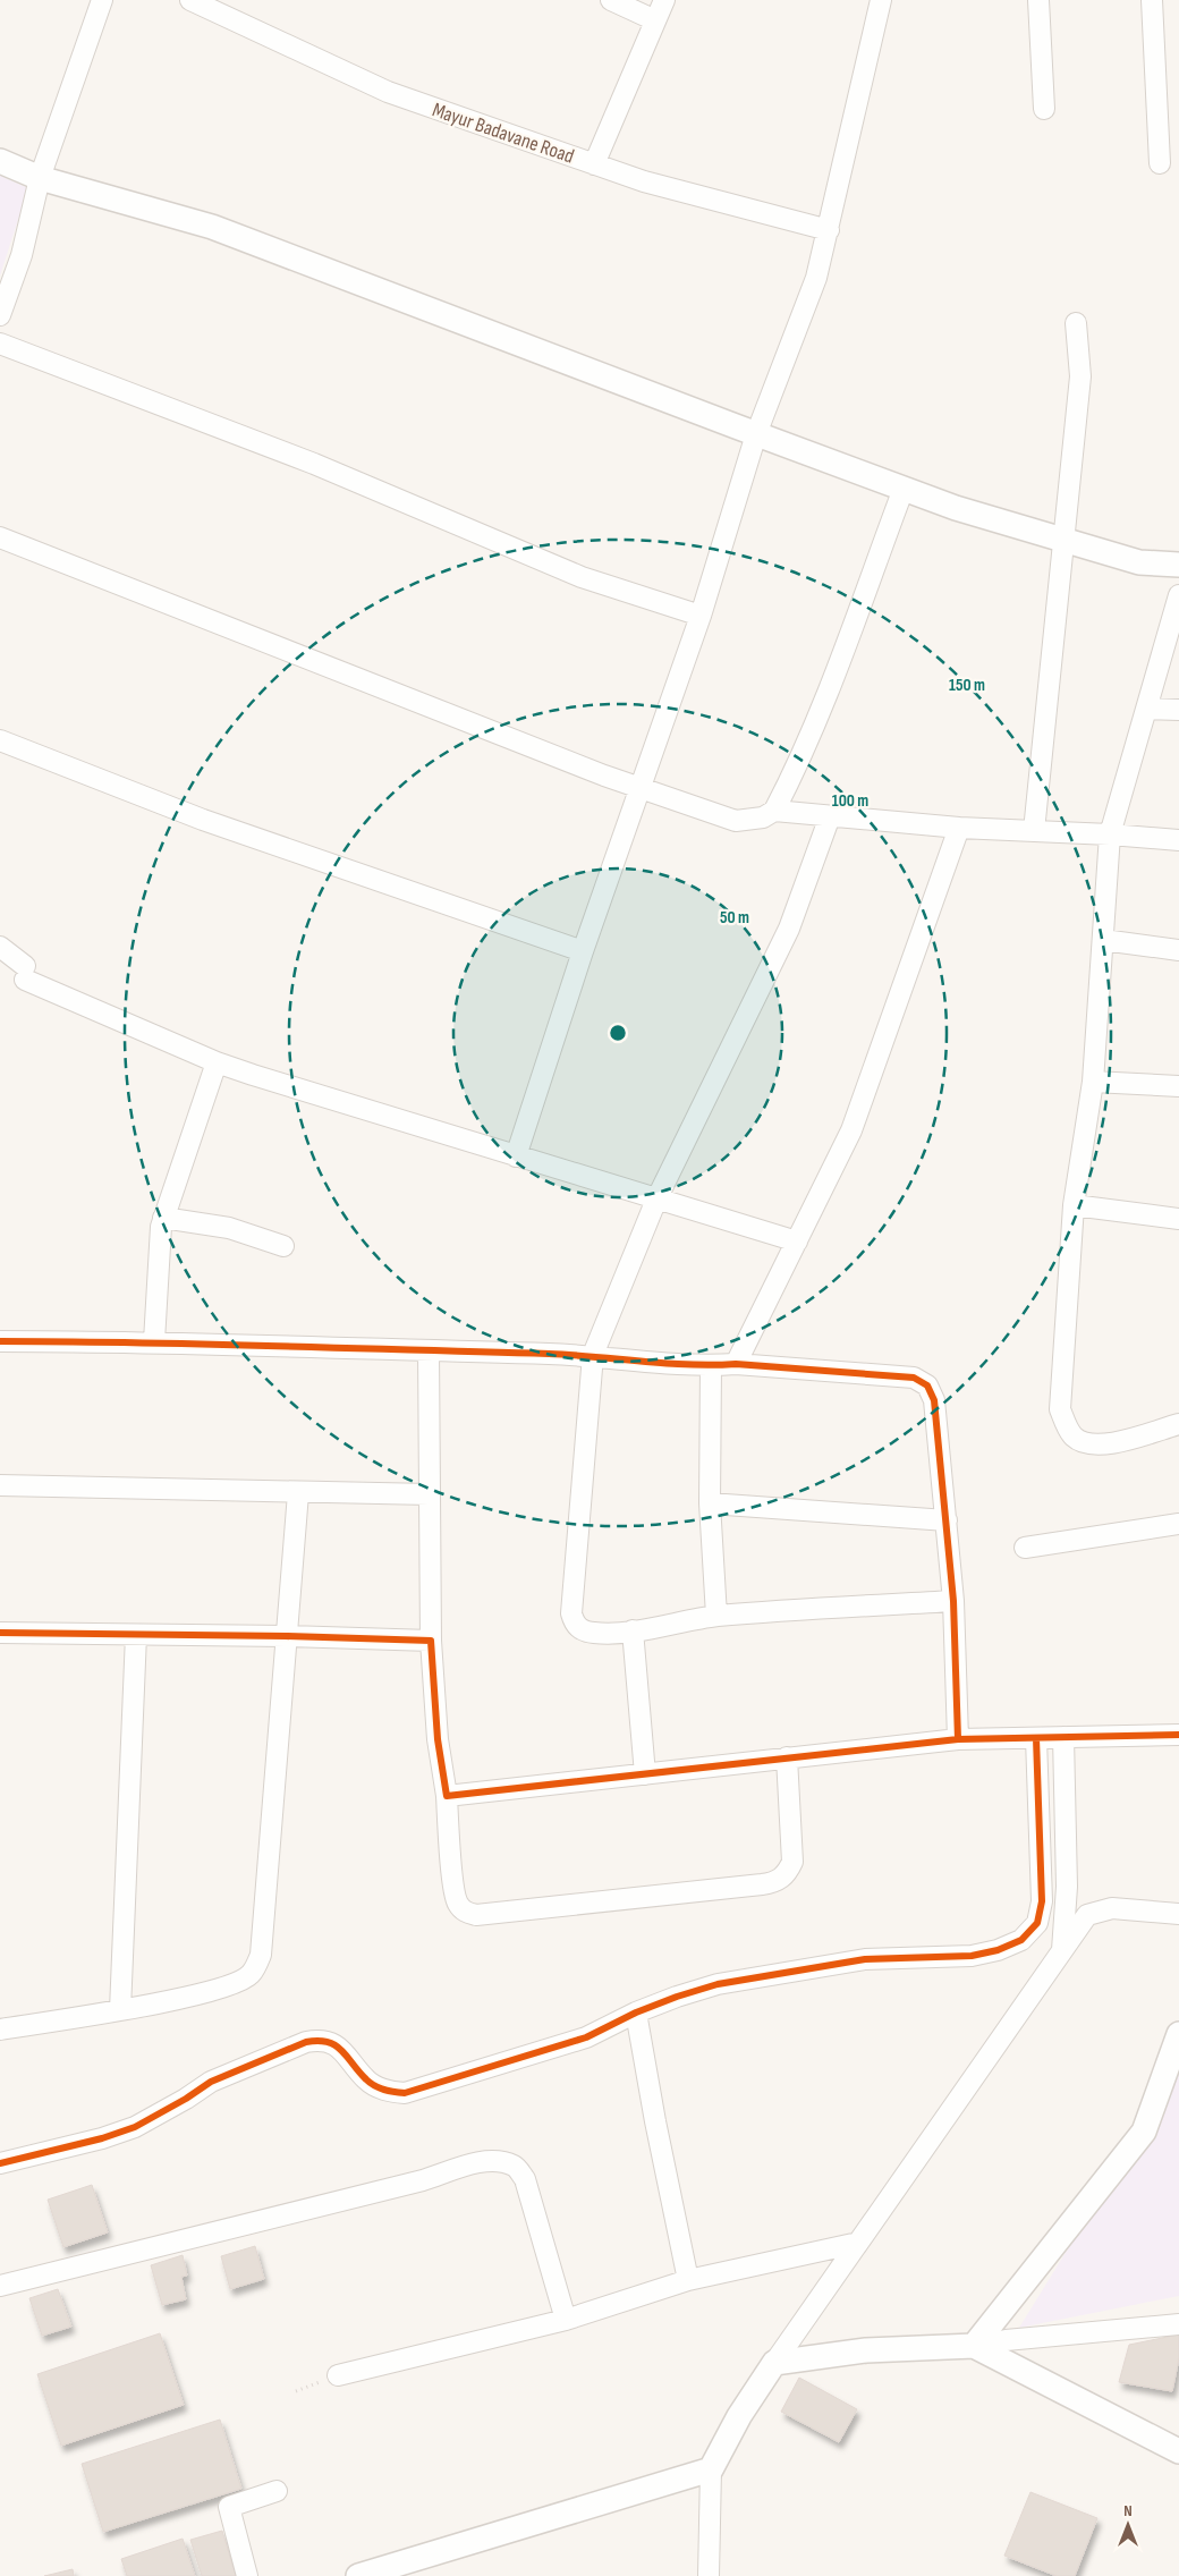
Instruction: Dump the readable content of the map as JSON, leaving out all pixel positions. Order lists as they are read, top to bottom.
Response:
{
  "streets": {
    "street": ["Mayur Badavane Road"]
  },
  "north": "top",
  "rings": ["150 m", "100 m", "50 m"]
}
